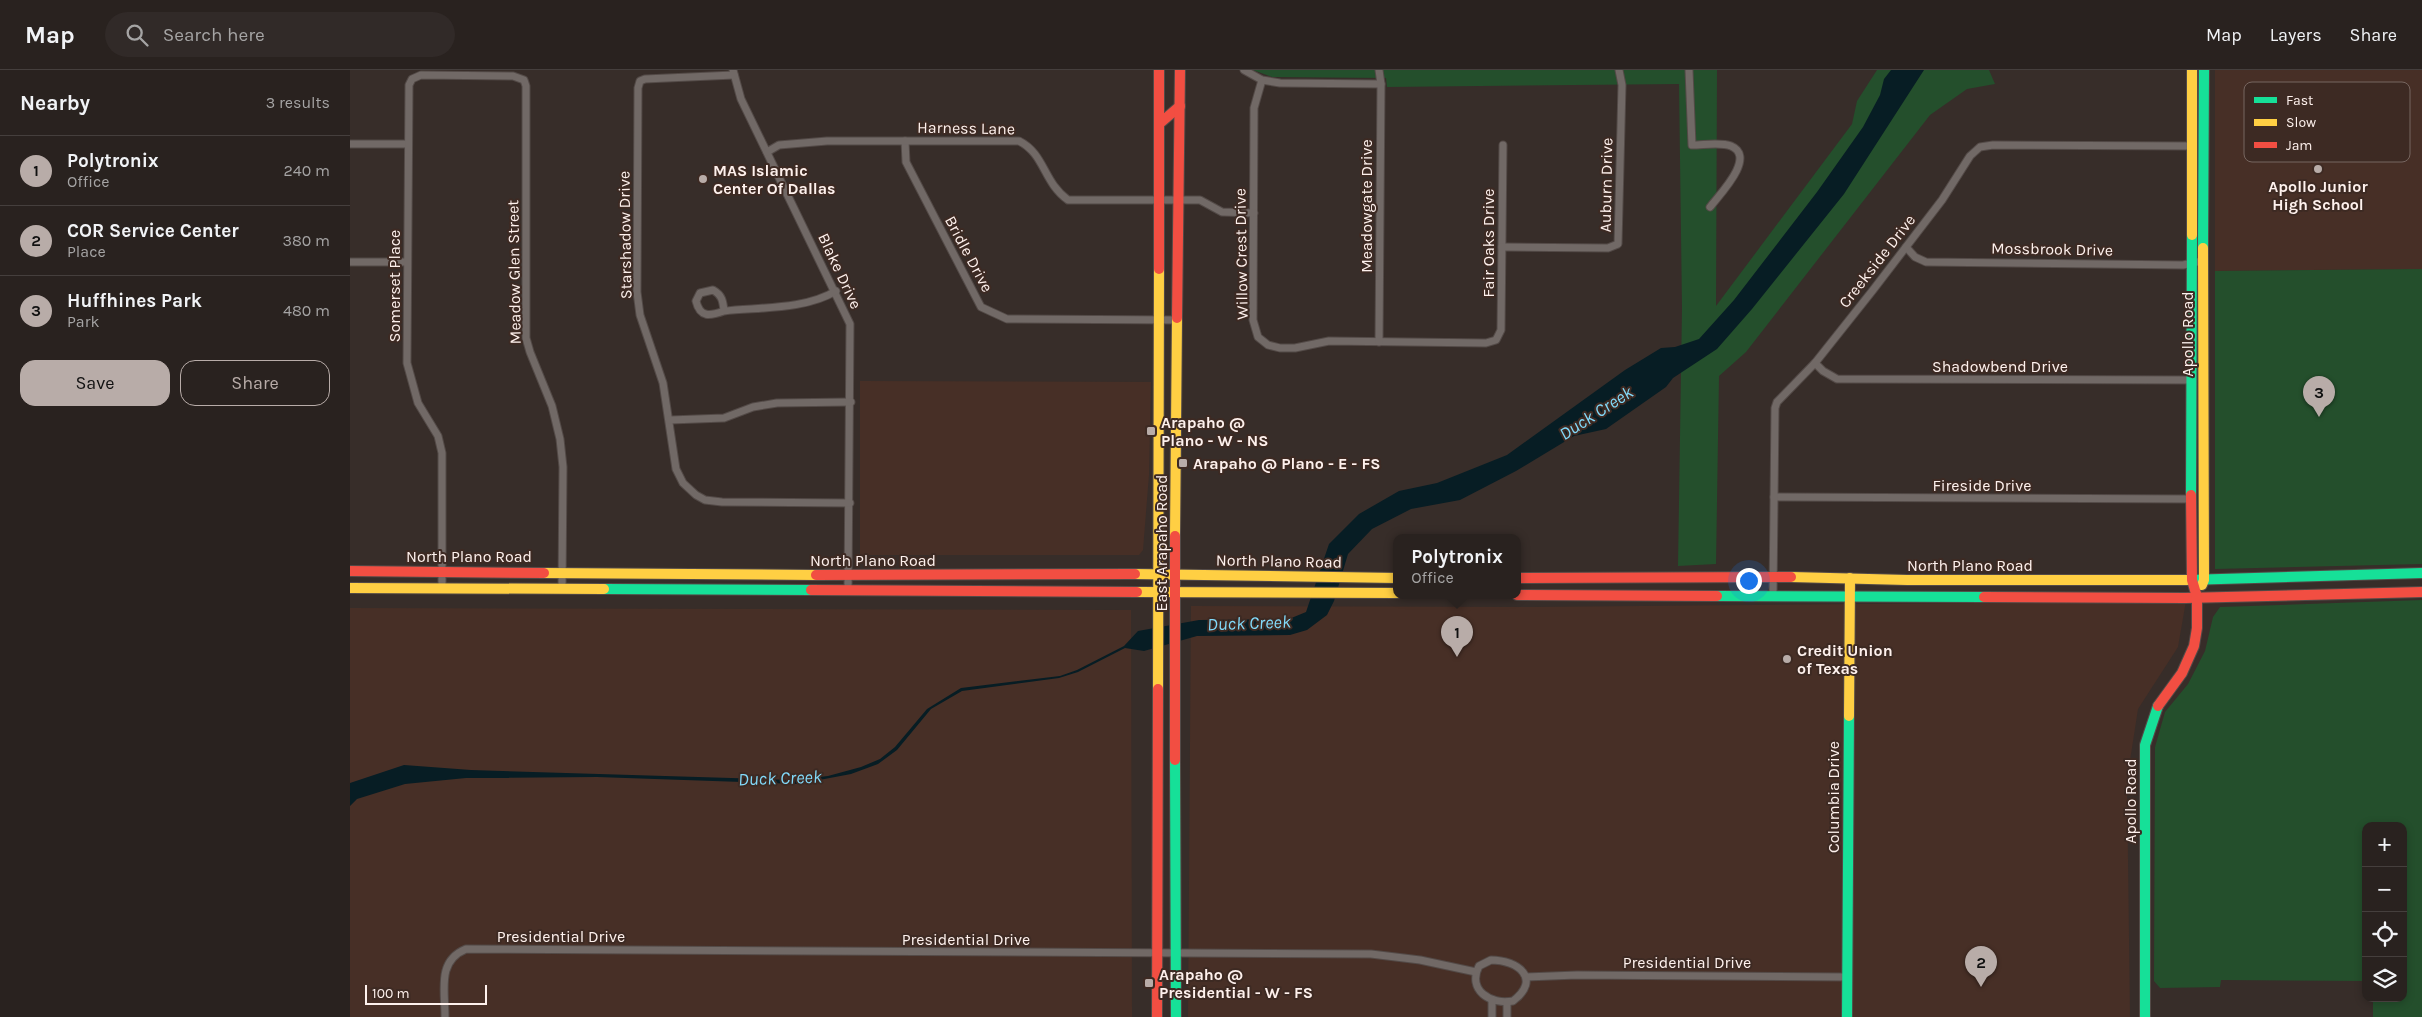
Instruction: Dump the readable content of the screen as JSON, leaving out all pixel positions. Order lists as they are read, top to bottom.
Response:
{
  "streets": {
    "main road": [
      "Apollo Road",
      "East Arapaho Road",
      "North Plano Road",
      "Columbia Drive"
    ],
    "street": [
      "Harness Lane",
      "Auburn Drive",
      "Meadowgate Drive",
      "Starshadow Drive",
      "Fair Oaks Drive",
      "Mossbrook Drive",
      "Bridle Drive",
      "Willow Crest Drive",
      "Creekside Drive",
      "Blake Drive",
      "Meadow Glen Street",
      "Somerset Place",
      "Shadowbend Drive",
      "Fireside Drive",
      "Presidential Drive"
    ]
  },
  "crossings": [
    ["Harness Lane", "Bridle Drive"],
    ["Harness Lane", "Willow Crest Drive"],
    ["Harness Lane", "Blake Drive"],
    ["Harness Lane", "East Arapaho Road"],
    ["Auburn Drive", "Fair Oaks Drive"],
    ["Meadowgate Drive", "Willow Crest Drive"],
    ["Starshadow Drive", "Blake Drive"],
    ["Fair Oaks Drive", "Willow Crest Drive"],
    ["Mossbrook Drive", "Creekside Drive"],
    ["Mossbrook Drive", "Apollo Road"],
    ["Bridle Drive", "East Arapaho Road"],
    ["Creekside Drive", "Apollo Road"],
    ["Creekside Drive", "Shadowbend Drive"],
    ["Creekside Drive", "Fireside Drive"],
    ["Creekside Drive", "North Plano Road"],
    ["Blake Drive", "North Plano Road"],
    ["Meadow Glen Street", "Somerset Place"],
    ["Meadow Glen Street", "North Plano Road"],
    ["Somerset Place", "North Plano Road"],
    ["Apollo Road", "Shadowbend Drive"],
    ["Apollo Road", "Fireside Drive"],
    ["Apollo Road", "North Plano Road"],
    ["East Arapaho Road", "North Plano Road"],
    ["East Arapaho Road", "Presidential Drive"],
    ["North Plano Road", "Columbia Drive"],
    ["Columbia Drive", "Presidential Drive"]
  ],
  "water": ["Duck Creek"],
  "places": {
    "other": ["Apollo Junior High School", "MAS Islamic Center Of Dallas", "Credit Union of Texas"],
    "transit": ["Arapaho @ Plano - W - NS", "Arapaho @ Plano - E - FS", "Arapaho @ Presidential - W - FS"]
  },
  "legend": ["Fast", "Slow", "Jam"],
  "scale_bar": "100 m",
  "page": {
    "header": "Map",
    "search": "Search here",
    "nav": ["Map", "Layers", "Share"],
    "heading": ["Nearby", "3 results"],
    "list": [
      {
        "mark": "1",
        "name": "Polytronix",
        "note": "Office",
        "value": "240 m"
      },
      {
        "mark": "2",
        "name": "COR Service Center",
        "note": "Place",
        "value": "380 m"
      },
      {
        "mark": "3",
        "name": "Huffhines Park",
        "note": "Park",
        "value": "480 m"
      }
    ],
    "buttons": ["Save", "Share"],
    "pins": ["3", "1", "2"],
    "popup": ["Polytronix", "Office"],
    "map_buttons": ["+", "−"],
    "scale": "100 m"
  }
}
